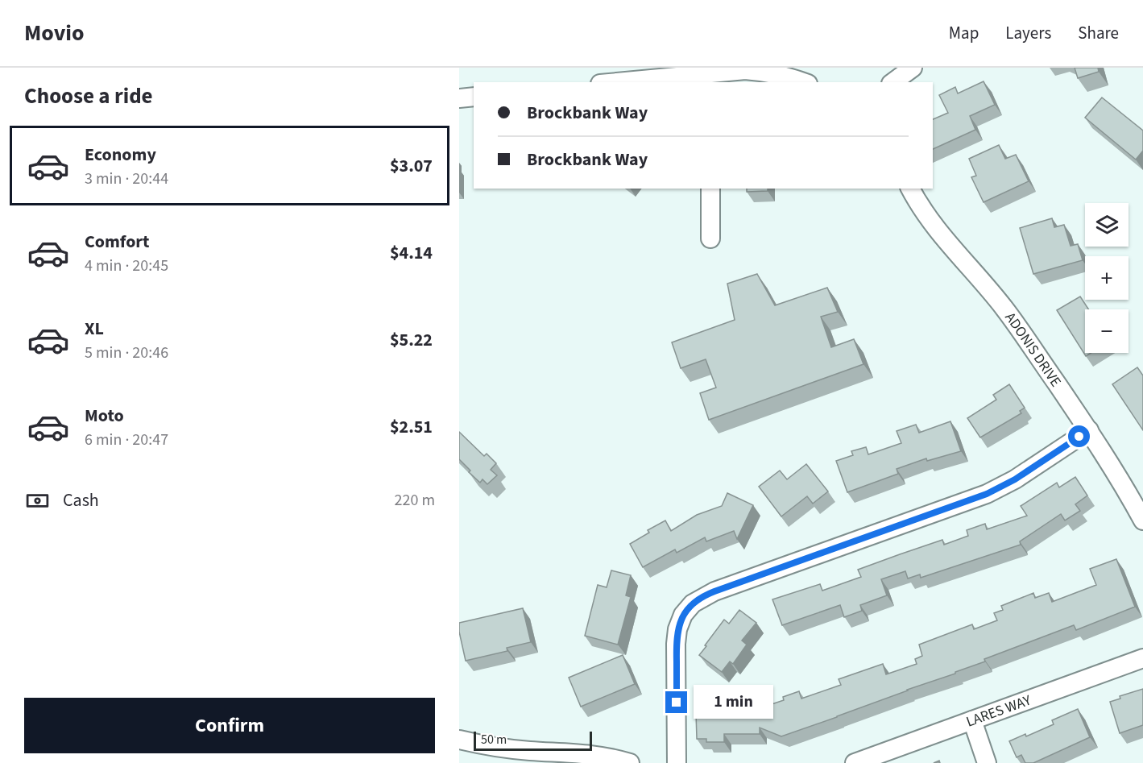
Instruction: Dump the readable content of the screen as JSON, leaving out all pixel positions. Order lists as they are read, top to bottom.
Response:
{
  "streets": {
    "street": ["ADONIS DRIVE", "LARES WAY"]
  },
  "scale_bar": "50 m",
  "page": {
    "header": "Movio",
    "nav": ["Map", "Layers", "Share"],
    "heading": "Choose a ride",
    "banner": ["Brockbank Way", "Brockbank Way"],
    "list": [
      {
        "name": "Economy",
        "note": "3 min · 20:44",
        "value": "$3.07"
      },
      {
        "name": "Comfort",
        "note": "4 min · 20:45",
        "value": "$4.14"
      },
      {
        "name": "XL",
        "note": "5 min · 20:46",
        "value": "$5.22"
      },
      {
        "name": "Moto",
        "note": "6 min · 20:47",
        "value": "$2.51"
      }
    ],
    "map_buttons": ["+", "−"],
    "pay": ["Cash", "220 m"],
    "bubble": "1 min",
    "buttons": "Confirm",
    "scale": "50 m"
  }
}
